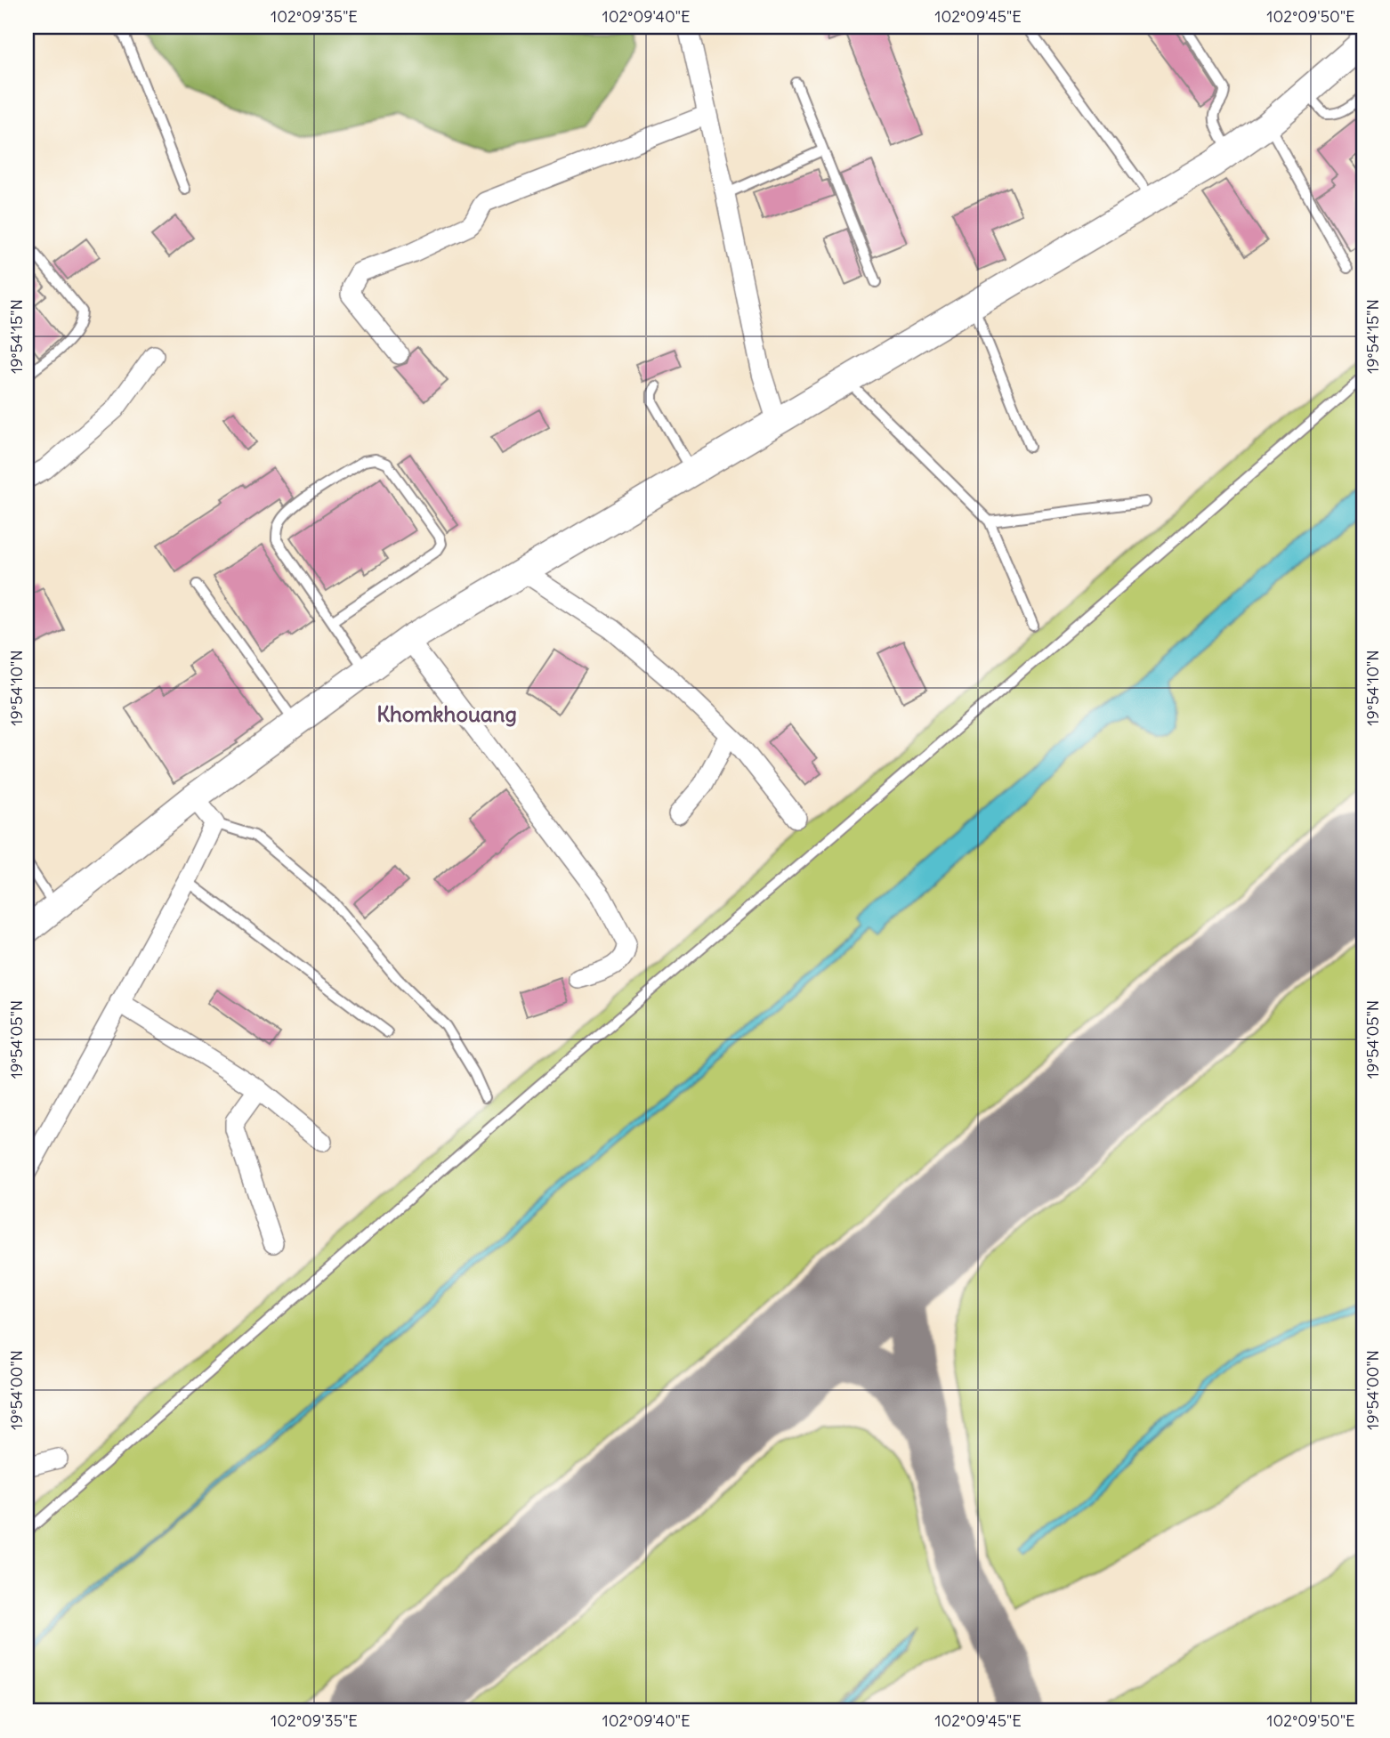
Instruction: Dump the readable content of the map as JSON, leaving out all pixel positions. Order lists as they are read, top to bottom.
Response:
{
  "districts": ["Khomkhouang"],
  "coordinates": [
    "102°09'35\"E",
    "102°09'40\"E",
    "102°09'45\"E",
    "102°09'50\"E",
    "19°54'15\"N",
    "19°54'10\"N",
    "19°54'05\"N",
    "19°54'00\"N"
  ]
}
